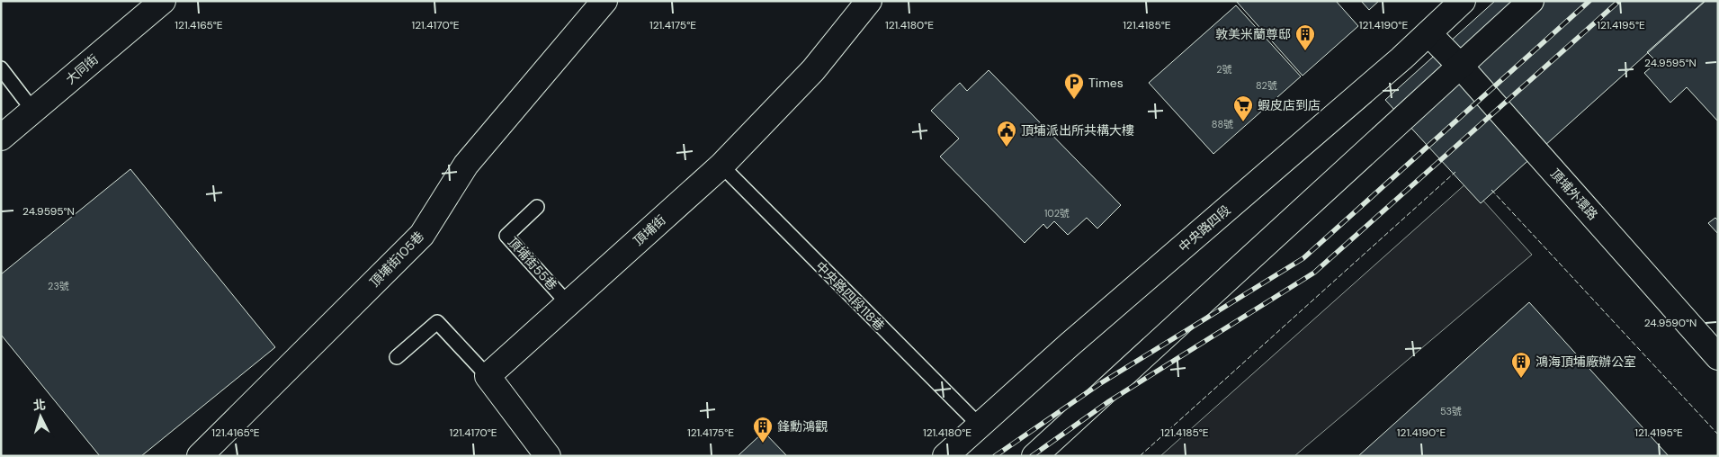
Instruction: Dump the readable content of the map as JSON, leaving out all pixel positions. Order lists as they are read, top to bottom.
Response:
{
  "streets": {
    "street": [
      "大同街",
      "頂埔外環路",
      "中央路四段",
      "頂埔街",
      "頂埔街105巷"
    ],
    "lane": ["頂埔街55巷", "中央路四段118巷"]
  },
  "crossings": [
    ["頂埔外環路", "中央路四段"],
    ["中央路四段", "中央路四段118巷"],
    ["頂埔街", "頂埔街55巷"],
    ["頂埔街", "中央路四段118巷"]
  ],
  "places": {
    "building": ["敦美米蘭尊邸", "鴻海頂埔廠辦公室", "鋒勳鴻觀"],
    "parking": ["Times"],
    "supermarket": ["蝦皮店到店"],
    "public building": ["頂埔派出所共構大樓"]
  },
  "house_numbers": [
    "2號",
    "82號",
    "88號",
    "102號",
    "23號",
    "53號"
  ],
  "north": "top",
  "coordinates": [
    "121.4165°E",
    "121.4170°E",
    "121.4175°E",
    "121.4180°E",
    "121.4185°E",
    "121.4190°E",
    "121.4195°E",
    "24.9595°N",
    "24.9590°N"
  ]
}
